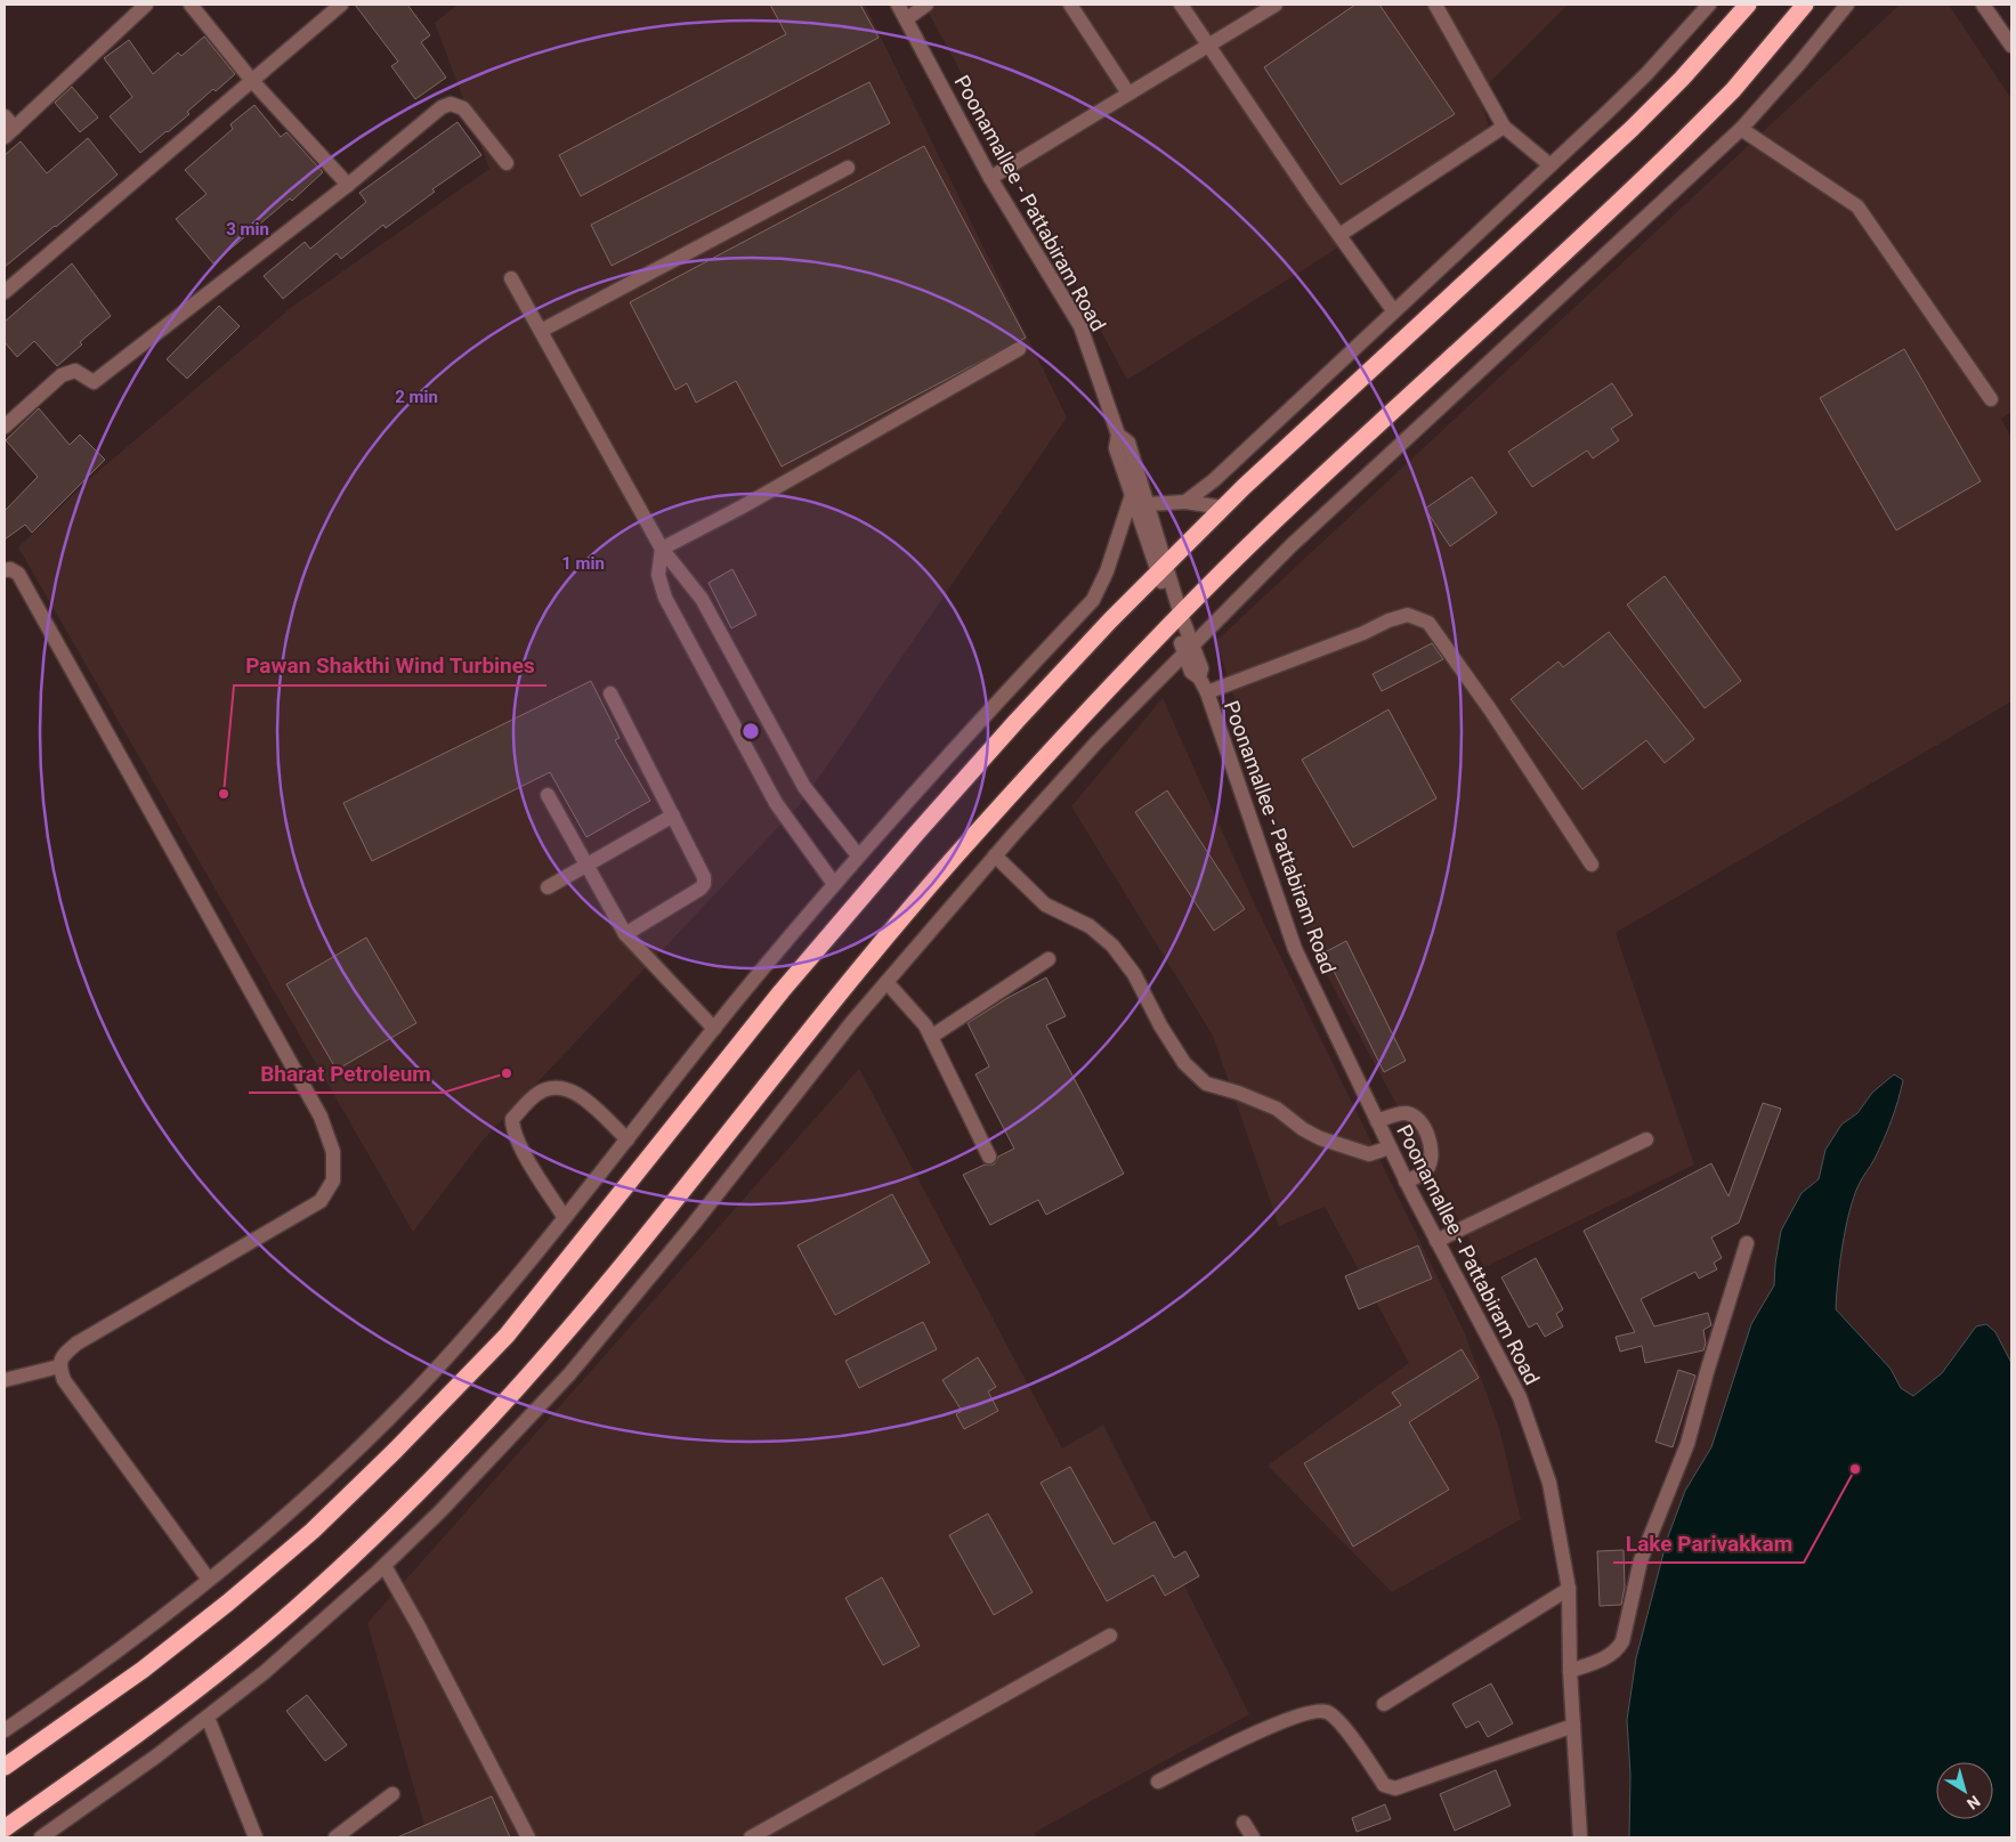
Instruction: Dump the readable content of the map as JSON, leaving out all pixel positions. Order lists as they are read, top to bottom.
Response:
{
  "streets": {
    "street": ["Poonamallee - Pattabiram Road"]
  },
  "places": ["Pawan Shakthi Wind Turbines", "Bharat Petroleum", "Lake Parivakkam"],
  "north": "bottom right",
  "rings": ["3 min", "2 min", "1 min"]
}
